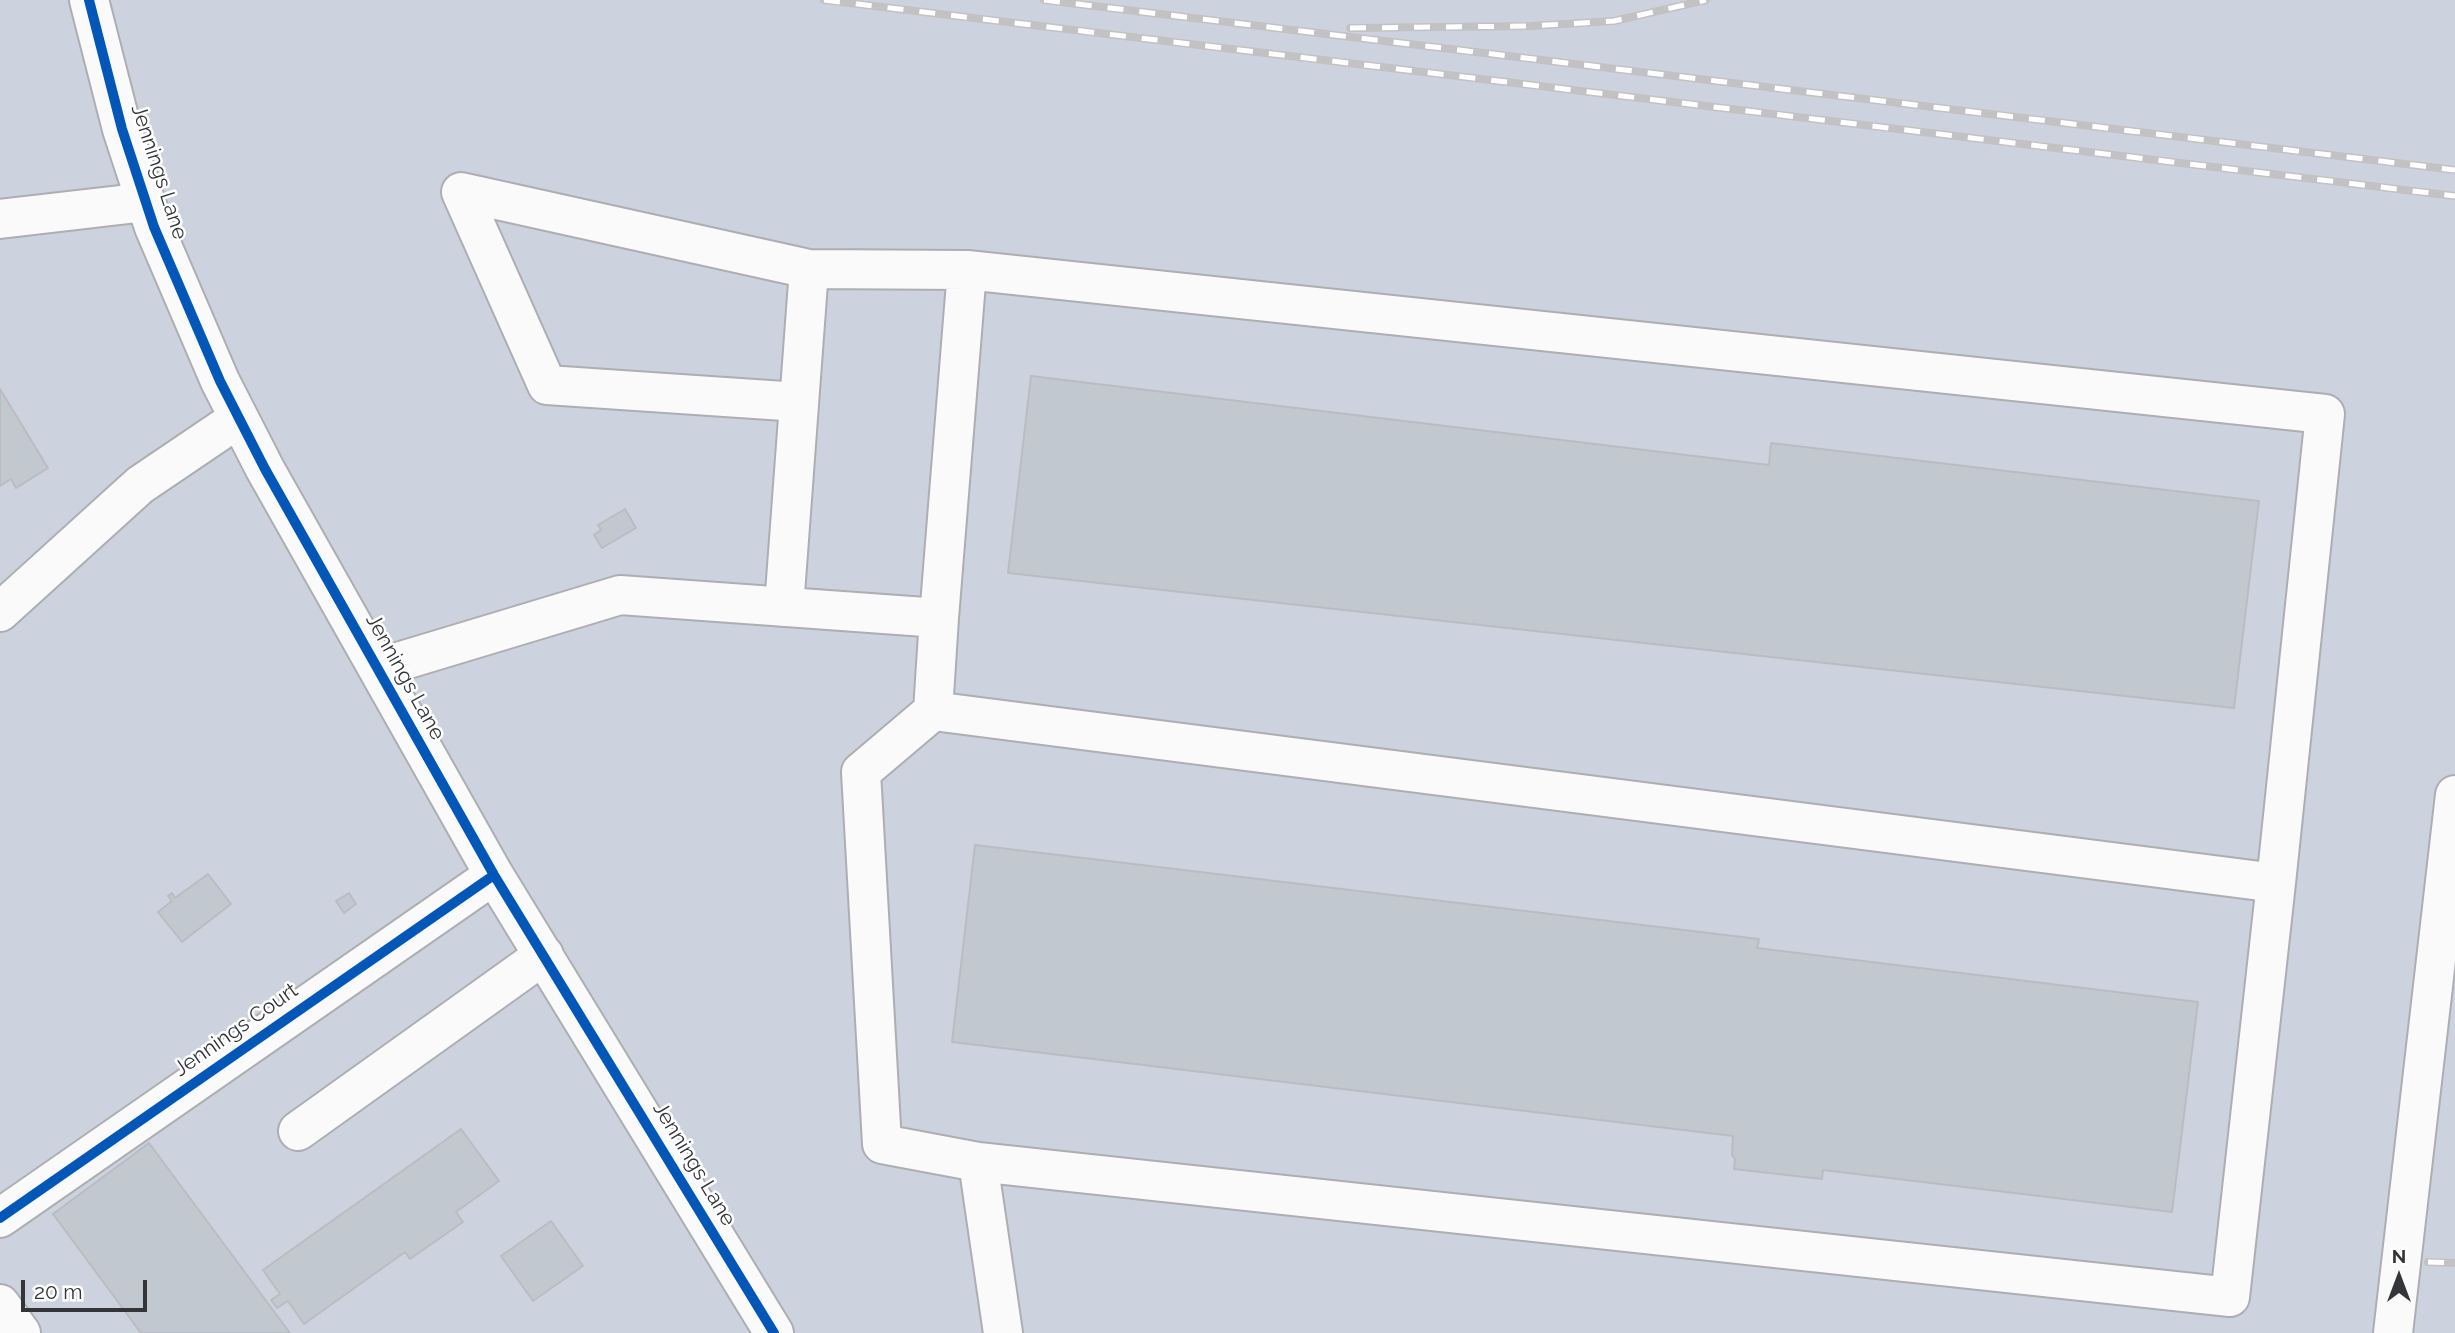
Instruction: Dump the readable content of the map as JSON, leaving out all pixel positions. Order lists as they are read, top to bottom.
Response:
{
  "streets": {
    "street": ["Jennings Lane", "Jennings Court"]
  },
  "crossings": [
    ["Jennings Lane", "Jennings Court"]
  ],
  "scale_bar": "20 m",
  "north": "top"
}
